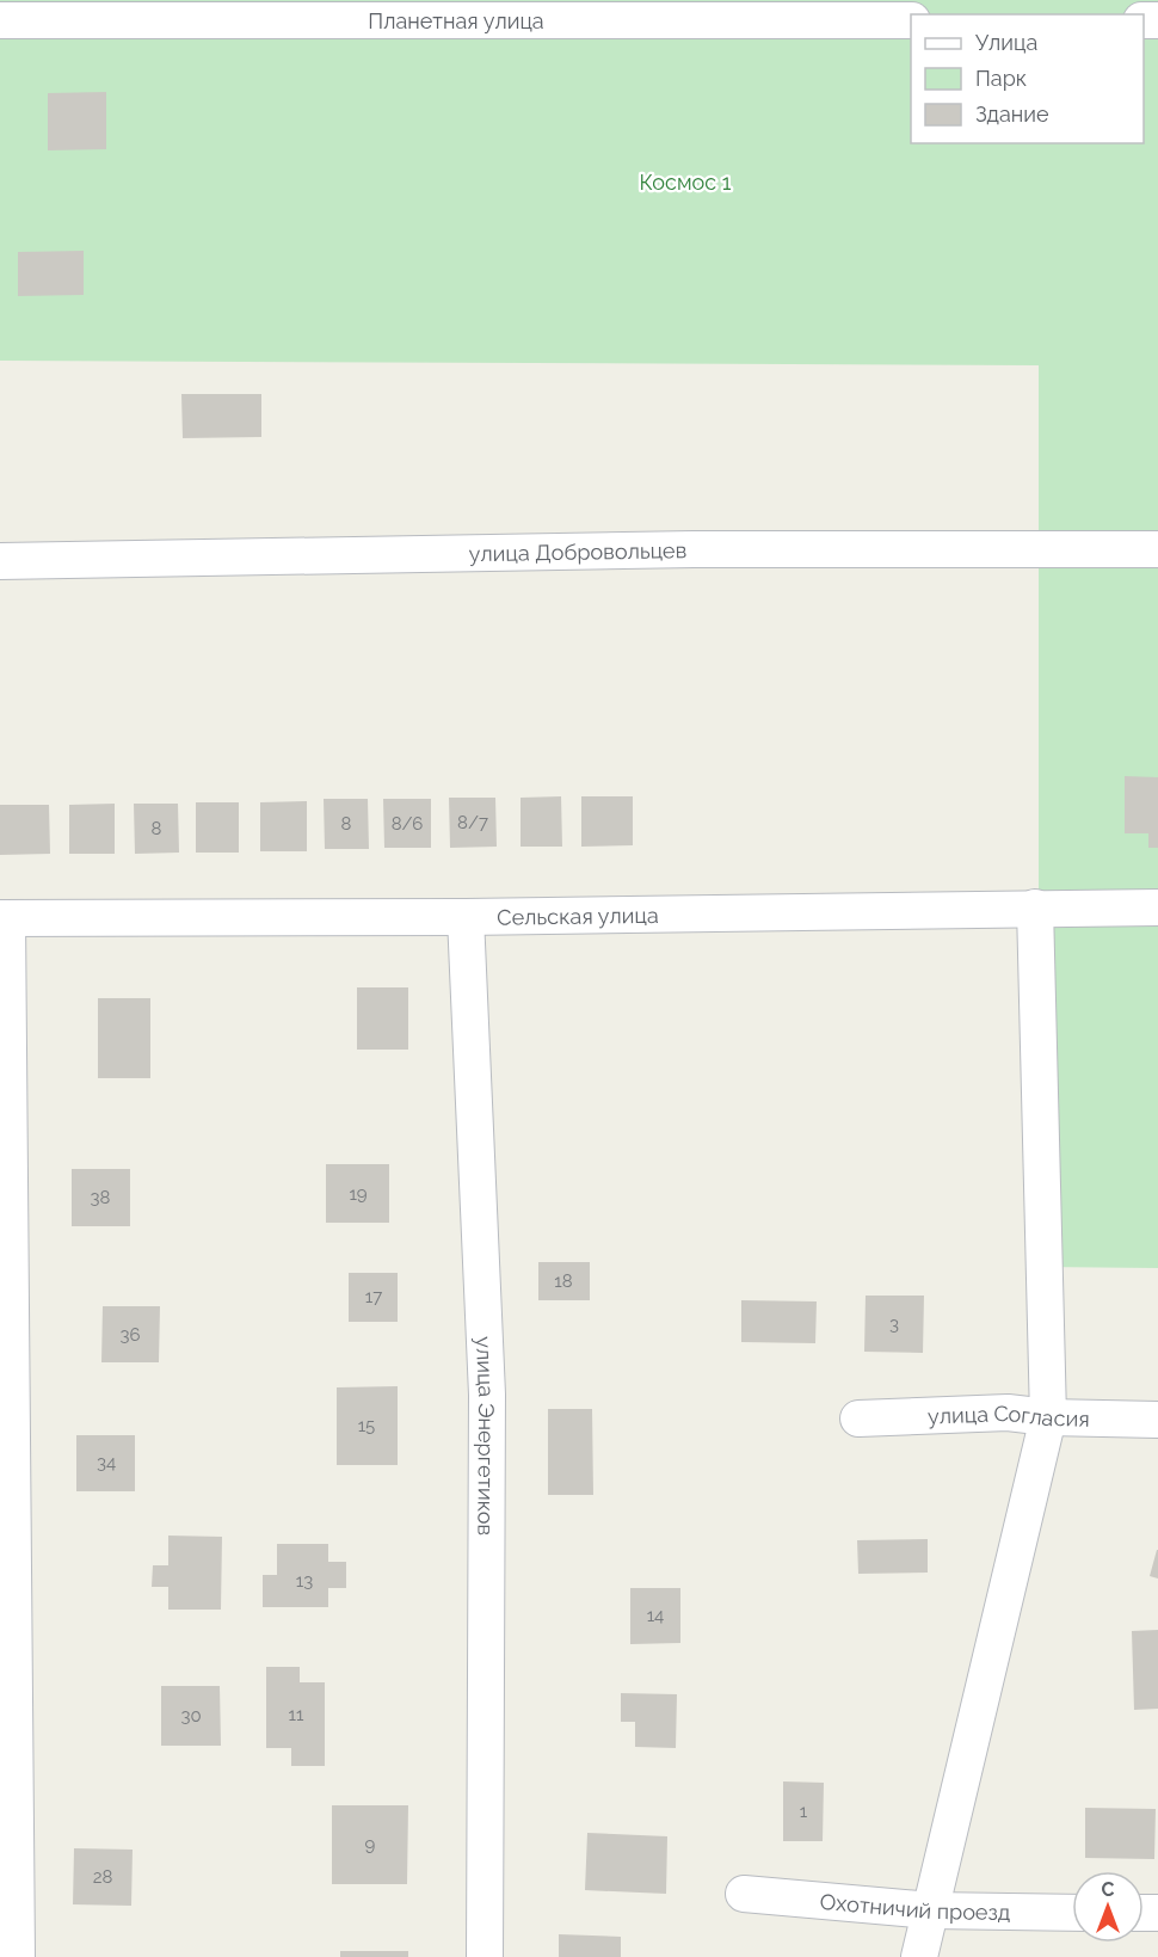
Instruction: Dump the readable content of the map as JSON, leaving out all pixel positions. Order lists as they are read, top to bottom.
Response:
{
  "streets": {
    "street": [
      "Планетная улица",
      "улица Добровольцев",
      "Сельская улица",
      "улица Согласия",
      "улица Энергетиков",
      "Охотничий проезд"
    ]
  },
  "crossings": [
    ["Сельская улица", "улица Энергетиков"]
  ],
  "parks": ["Космос 1"],
  "house_numbers": [
    "8/7",
    "8",
    "8/6",
    "8",
    "19",
    "38",
    "18",
    "17",
    "3",
    "36",
    "15",
    "34",
    "13",
    "14",
    "11",
    "30",
    "1",
    "9",
    "28"
  ],
  "legend": ["Улица", "Парк", "Здание"],
  "north": "top"
}
